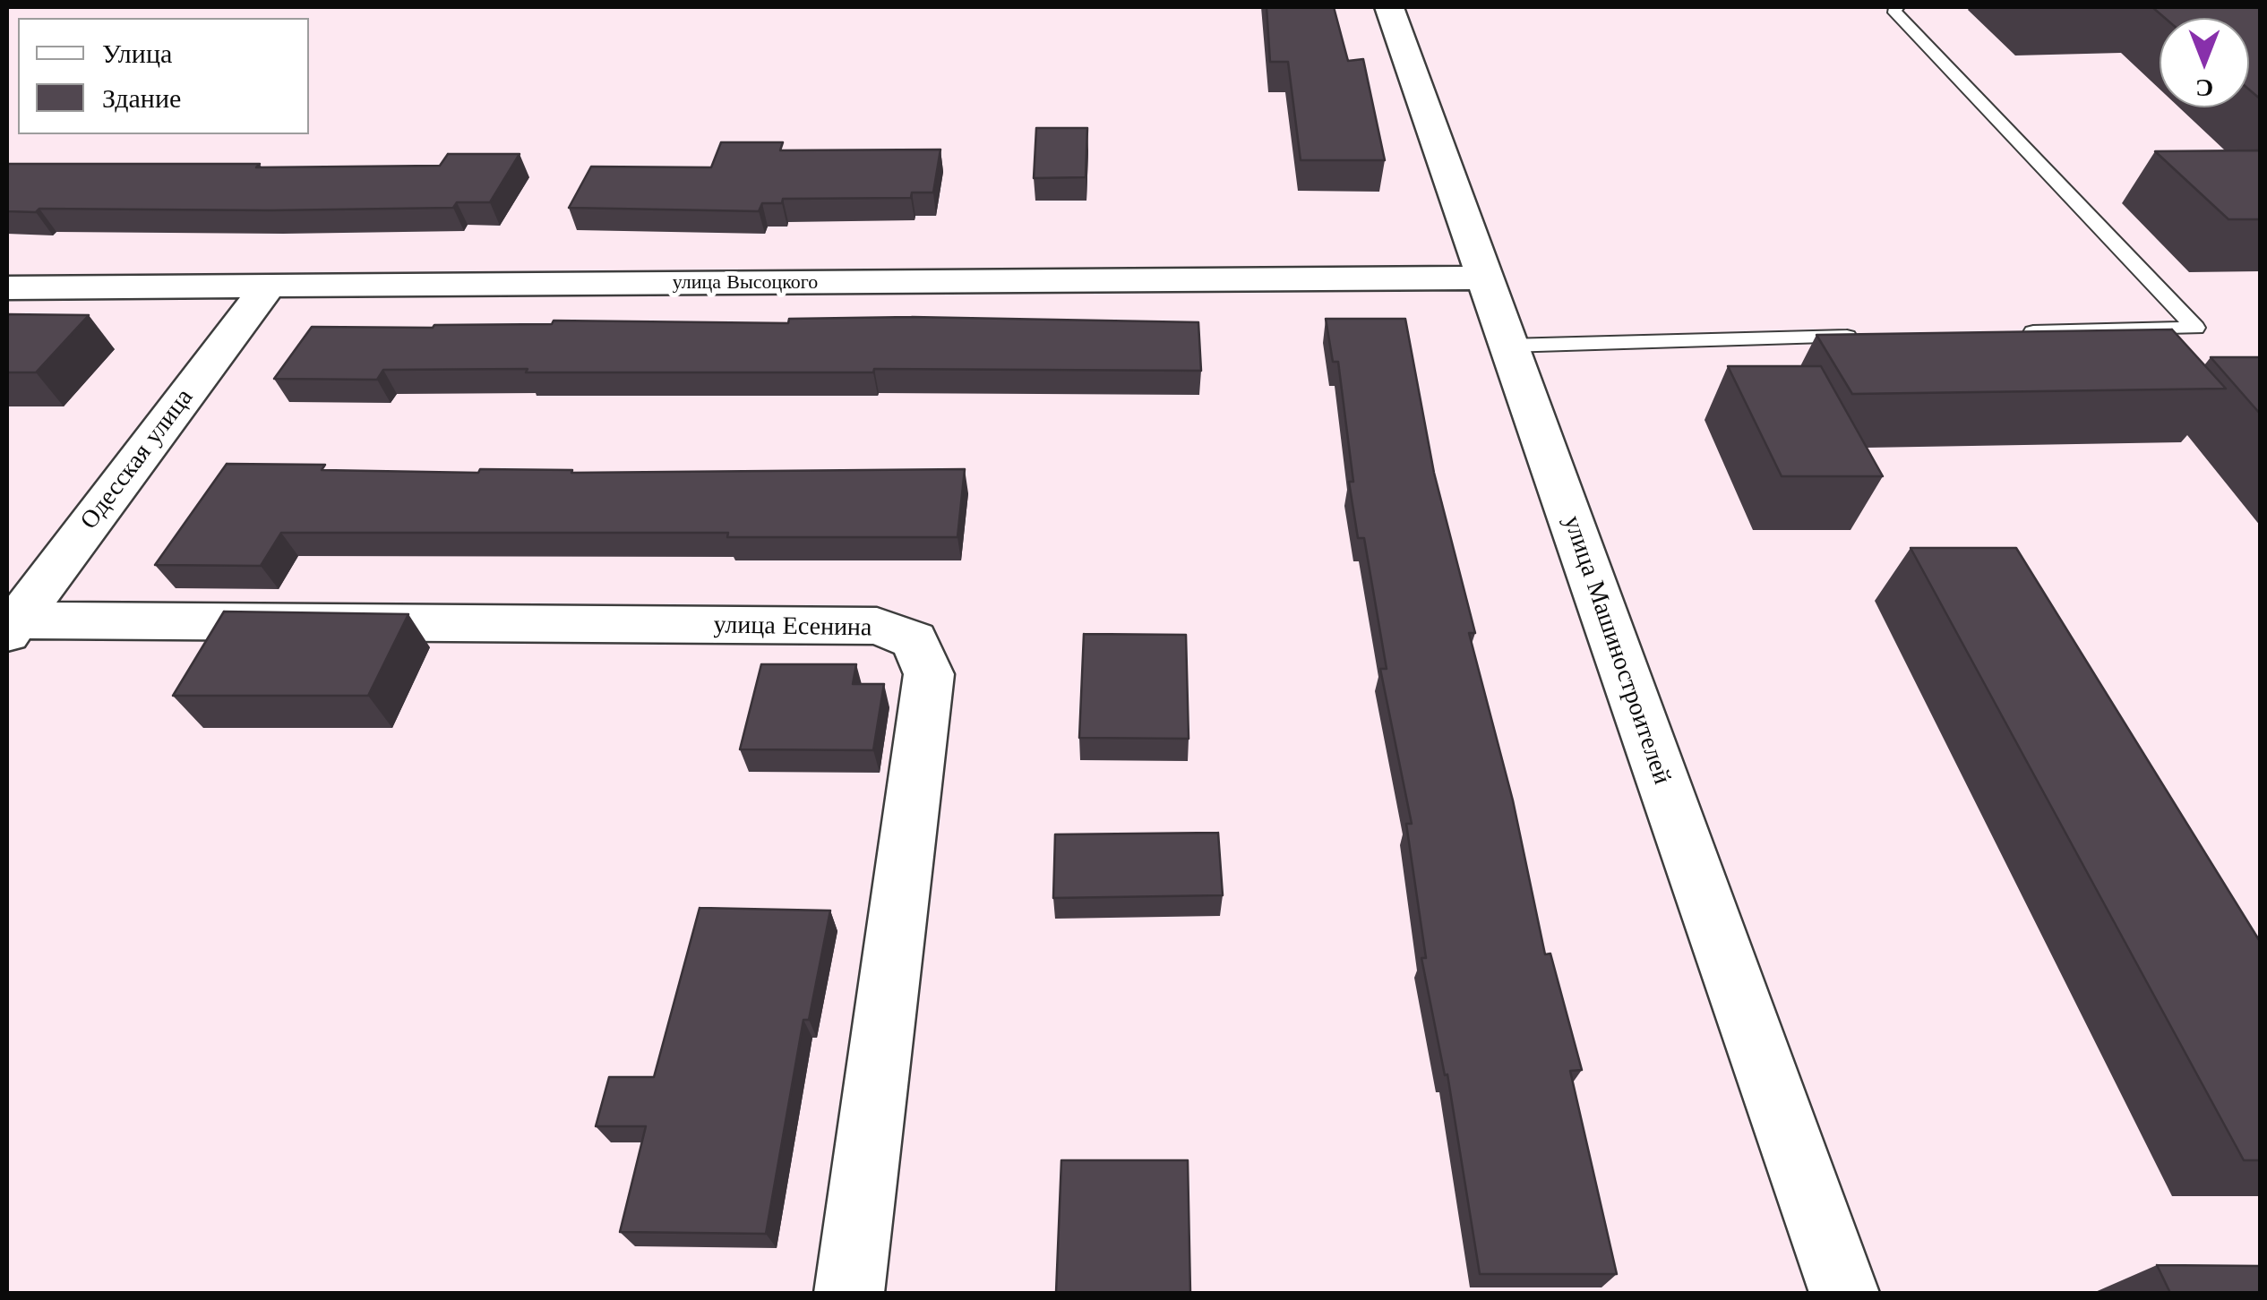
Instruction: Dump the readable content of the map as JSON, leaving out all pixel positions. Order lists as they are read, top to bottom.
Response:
{
  "streets": {
    "street": [
      "улица Высоцкого",
      "Одесская улица",
      "улица Есенина",
      "улица Машиностроителей"
    ]
  },
  "crossings": [
    ["улица Высоцкого", "Одесская улица"],
    ["улица Высоцкого", "улица Машиностроителей"],
    ["Одесская улица", "улица Есенина"]
  ],
  "legend": ["Улица", "Здание"],
  "north": "bottom"
}
